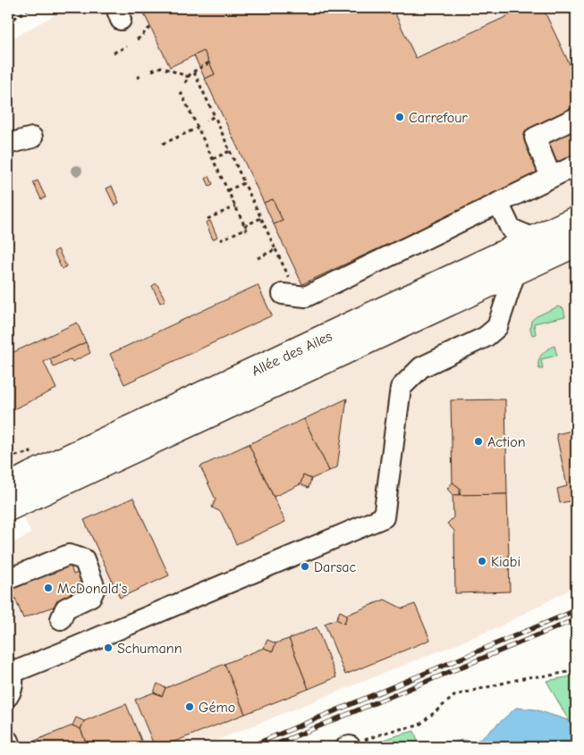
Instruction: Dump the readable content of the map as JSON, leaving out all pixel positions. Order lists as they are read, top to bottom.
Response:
{
  "streets": {
    "main road": ["Allée des Ailes"]
  },
  "places": [
    "Carrefour",
    "Action",
    "Kiabi",
    "Darsac",
    "McDonald's",
    "Schumann",
    "Gémo"
  ]
}
